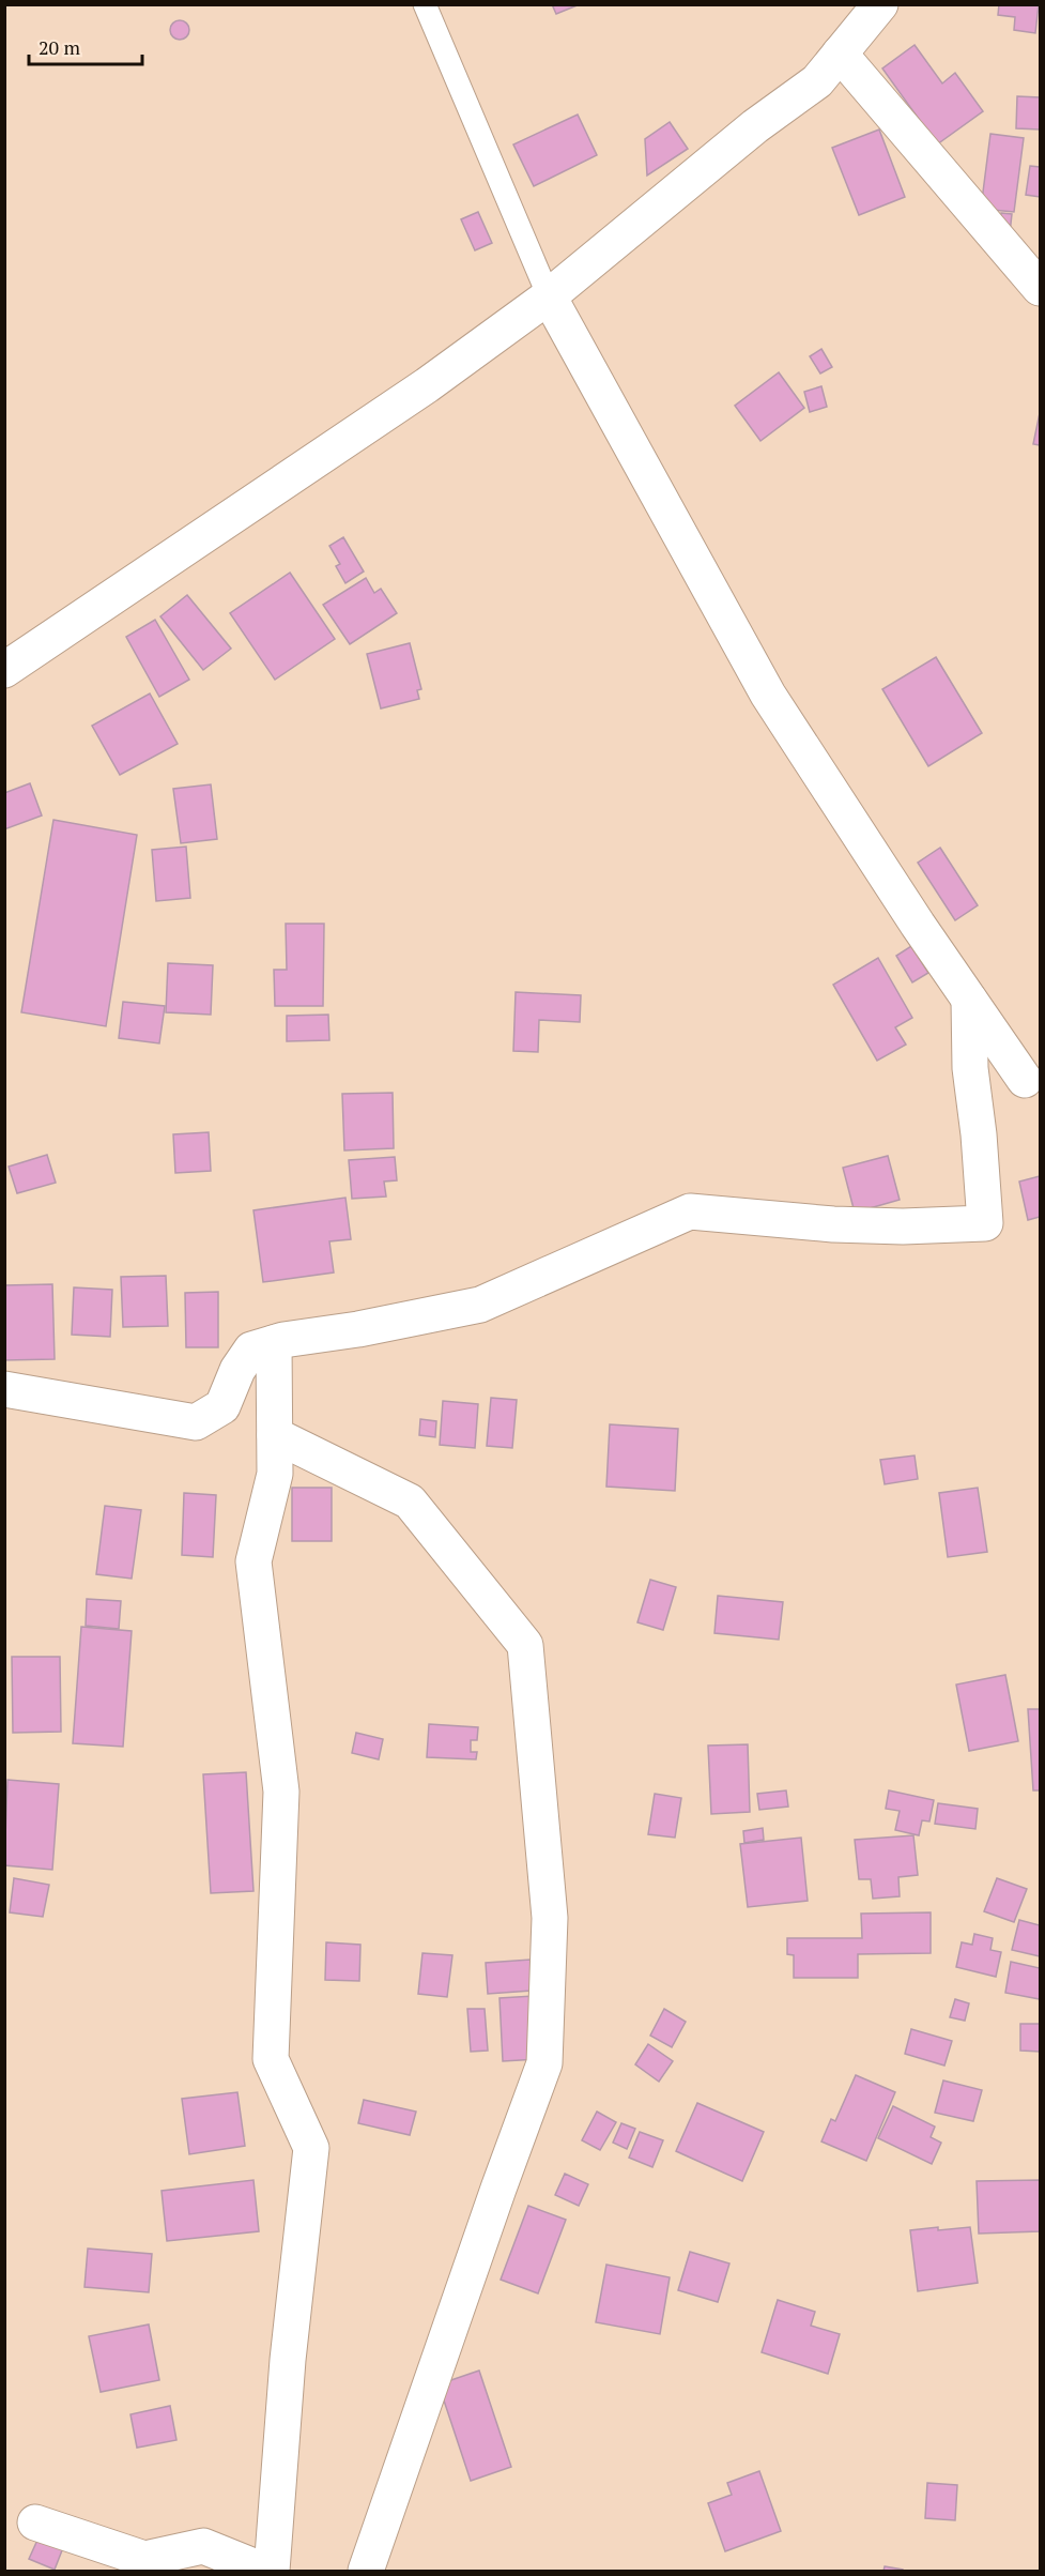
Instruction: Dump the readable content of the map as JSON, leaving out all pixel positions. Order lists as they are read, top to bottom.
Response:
{
  "scale_bar": "20 m"
}
